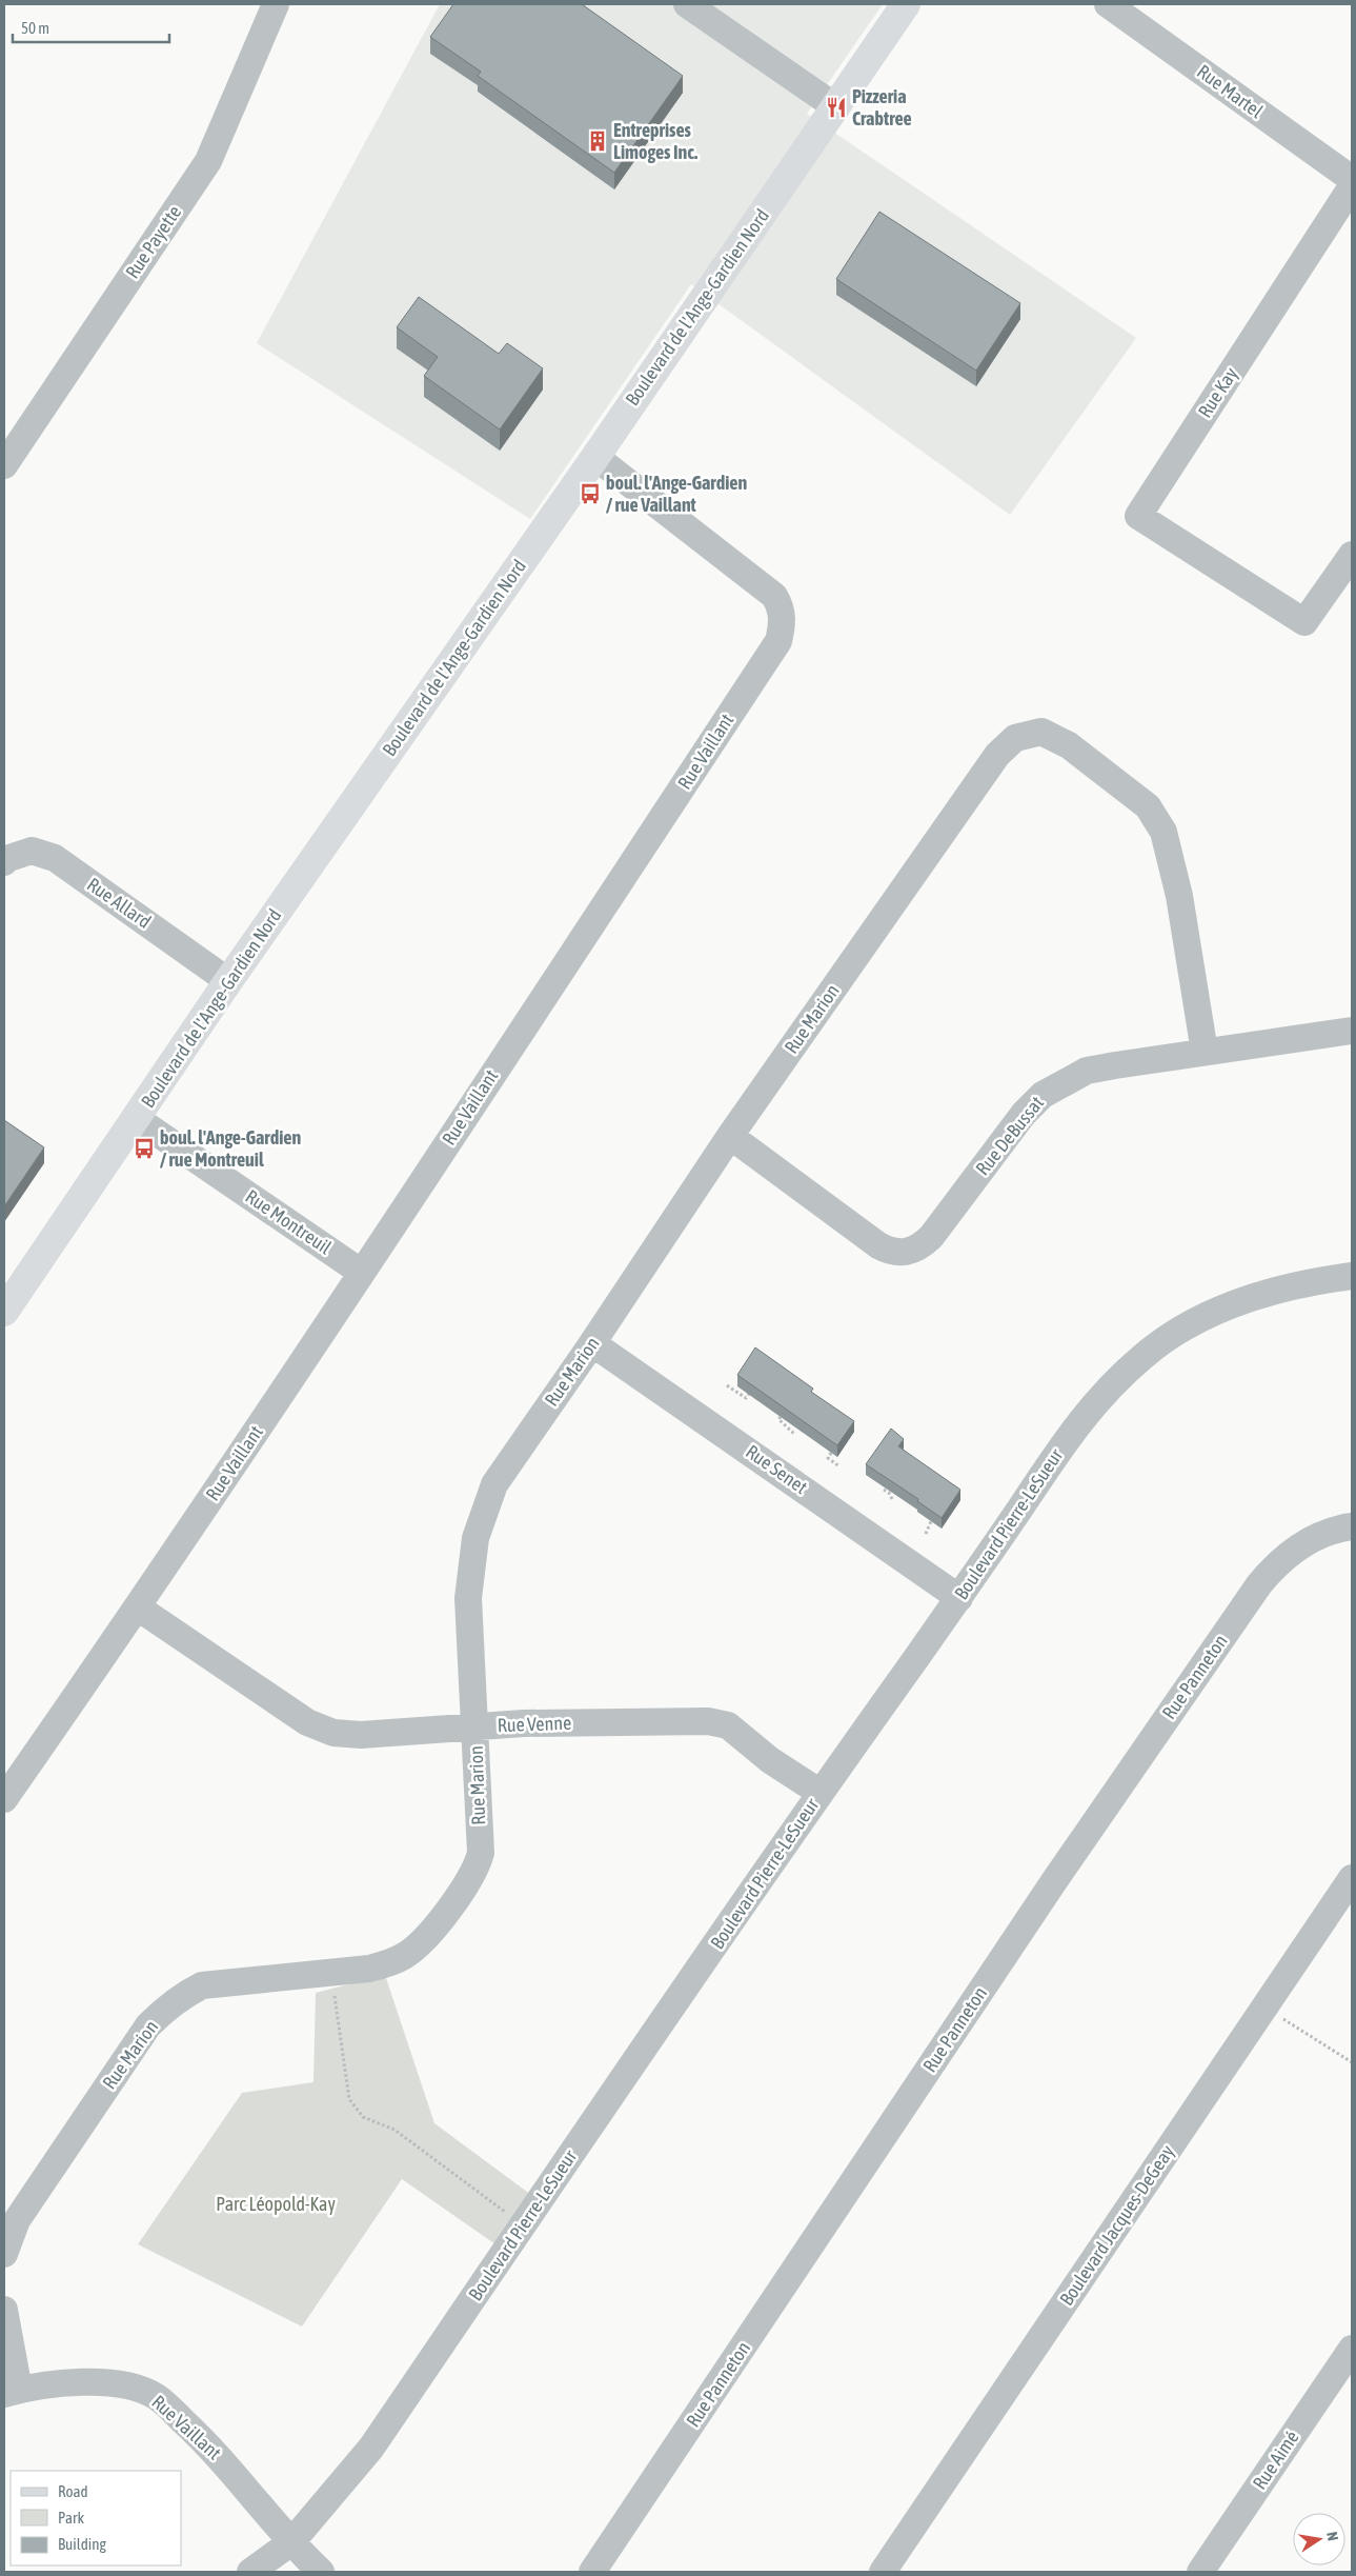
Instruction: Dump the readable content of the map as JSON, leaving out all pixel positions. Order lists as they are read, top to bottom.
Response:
{
  "streets": {
    "main road": ["Boulevard de l'Ange-Gardien Nord"],
    "street": [
      "Rue Martel",
      "Rue Payette",
      "Rue Kay",
      "Rue Vaillant",
      "Rue Allard",
      "Rue Marion",
      "Rue DeBussat",
      "Rue Montreuil",
      "Rue Senet",
      "Boulevard Pierre-LeSueur",
      "Rue Panneton",
      "Rue Venne",
      "Boulevard Jacques-DeGeay",
      "Rue Aimé"
    ]
  },
  "crossings": [
    ["Boulevard de l'Ange-Gardien Nord", "Rue Vaillant"],
    ["Boulevard de l'Ange-Gardien Nord", "Rue Allard"],
    ["Boulevard de l'Ange-Gardien Nord", "Rue Montreuil"],
    ["Rue Vaillant", "Rue Montreuil"],
    ["Rue Vaillant", "Boulevard Pierre-LeSueur"],
    ["Rue Vaillant", "Rue Venne"],
    ["Rue Marion", "Rue DeBussat"],
    ["Rue Marion", "Rue Senet"],
    ["Rue Marion", "Rue Venne"],
    ["Rue Senet", "Boulevard Pierre-LeSueur"],
    ["Boulevard Pierre-LeSueur", "Rue Venne"]
  ],
  "parks": ["Parc Léopold-Kay"],
  "places": {
    "restaurant": ["Pizzeria Crabtree"],
    "building": ["Entreprises Limoges Inc."],
    "bus stop": ["boul. l'Ange-Gardien / rue Vaillant", "boul. l'Ange-Gardien / rue Montreuil"]
  },
  "legend": ["Road", "Park", "Building"],
  "scale_bar": "50 m",
  "north": "right"
}
